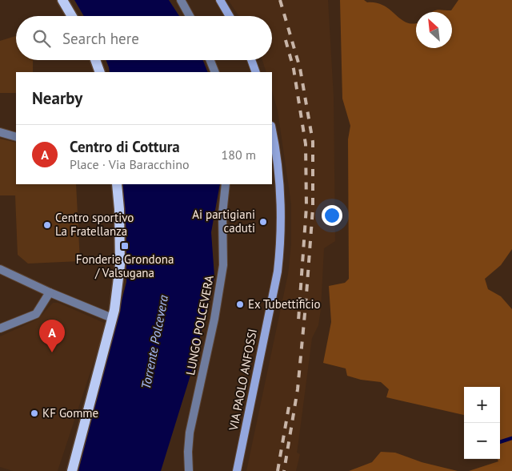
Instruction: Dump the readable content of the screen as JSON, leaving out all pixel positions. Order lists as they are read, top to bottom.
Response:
{
  "streets": {
    "main road": ["VIA PAOLO ANFOSSI"],
    "street": ["LUNGO POLCEVERA"]
  },
  "water": ["Torrente Polcevera"],
  "places": {
    "other": [
      "Ai partigiani caduti",
      "Centro sportivo La Fratellanza",
      "Ex Tubettificio",
      "KF Gomme"
    ],
    "transit": ["Fonderie Grondona / Valsugana"]
  },
  "north": "top left",
  "page": {
    "search": "Search here",
    "heading": "Nearby",
    "list": [
      {
        "mark": "A",
        "name": "Centro di Cottura",
        "note": "Place · Via Baracchino",
        "value": "180 m"
      }
    ],
    "pins": "A",
    "map_buttons": ["+", "−"]
  }
}
